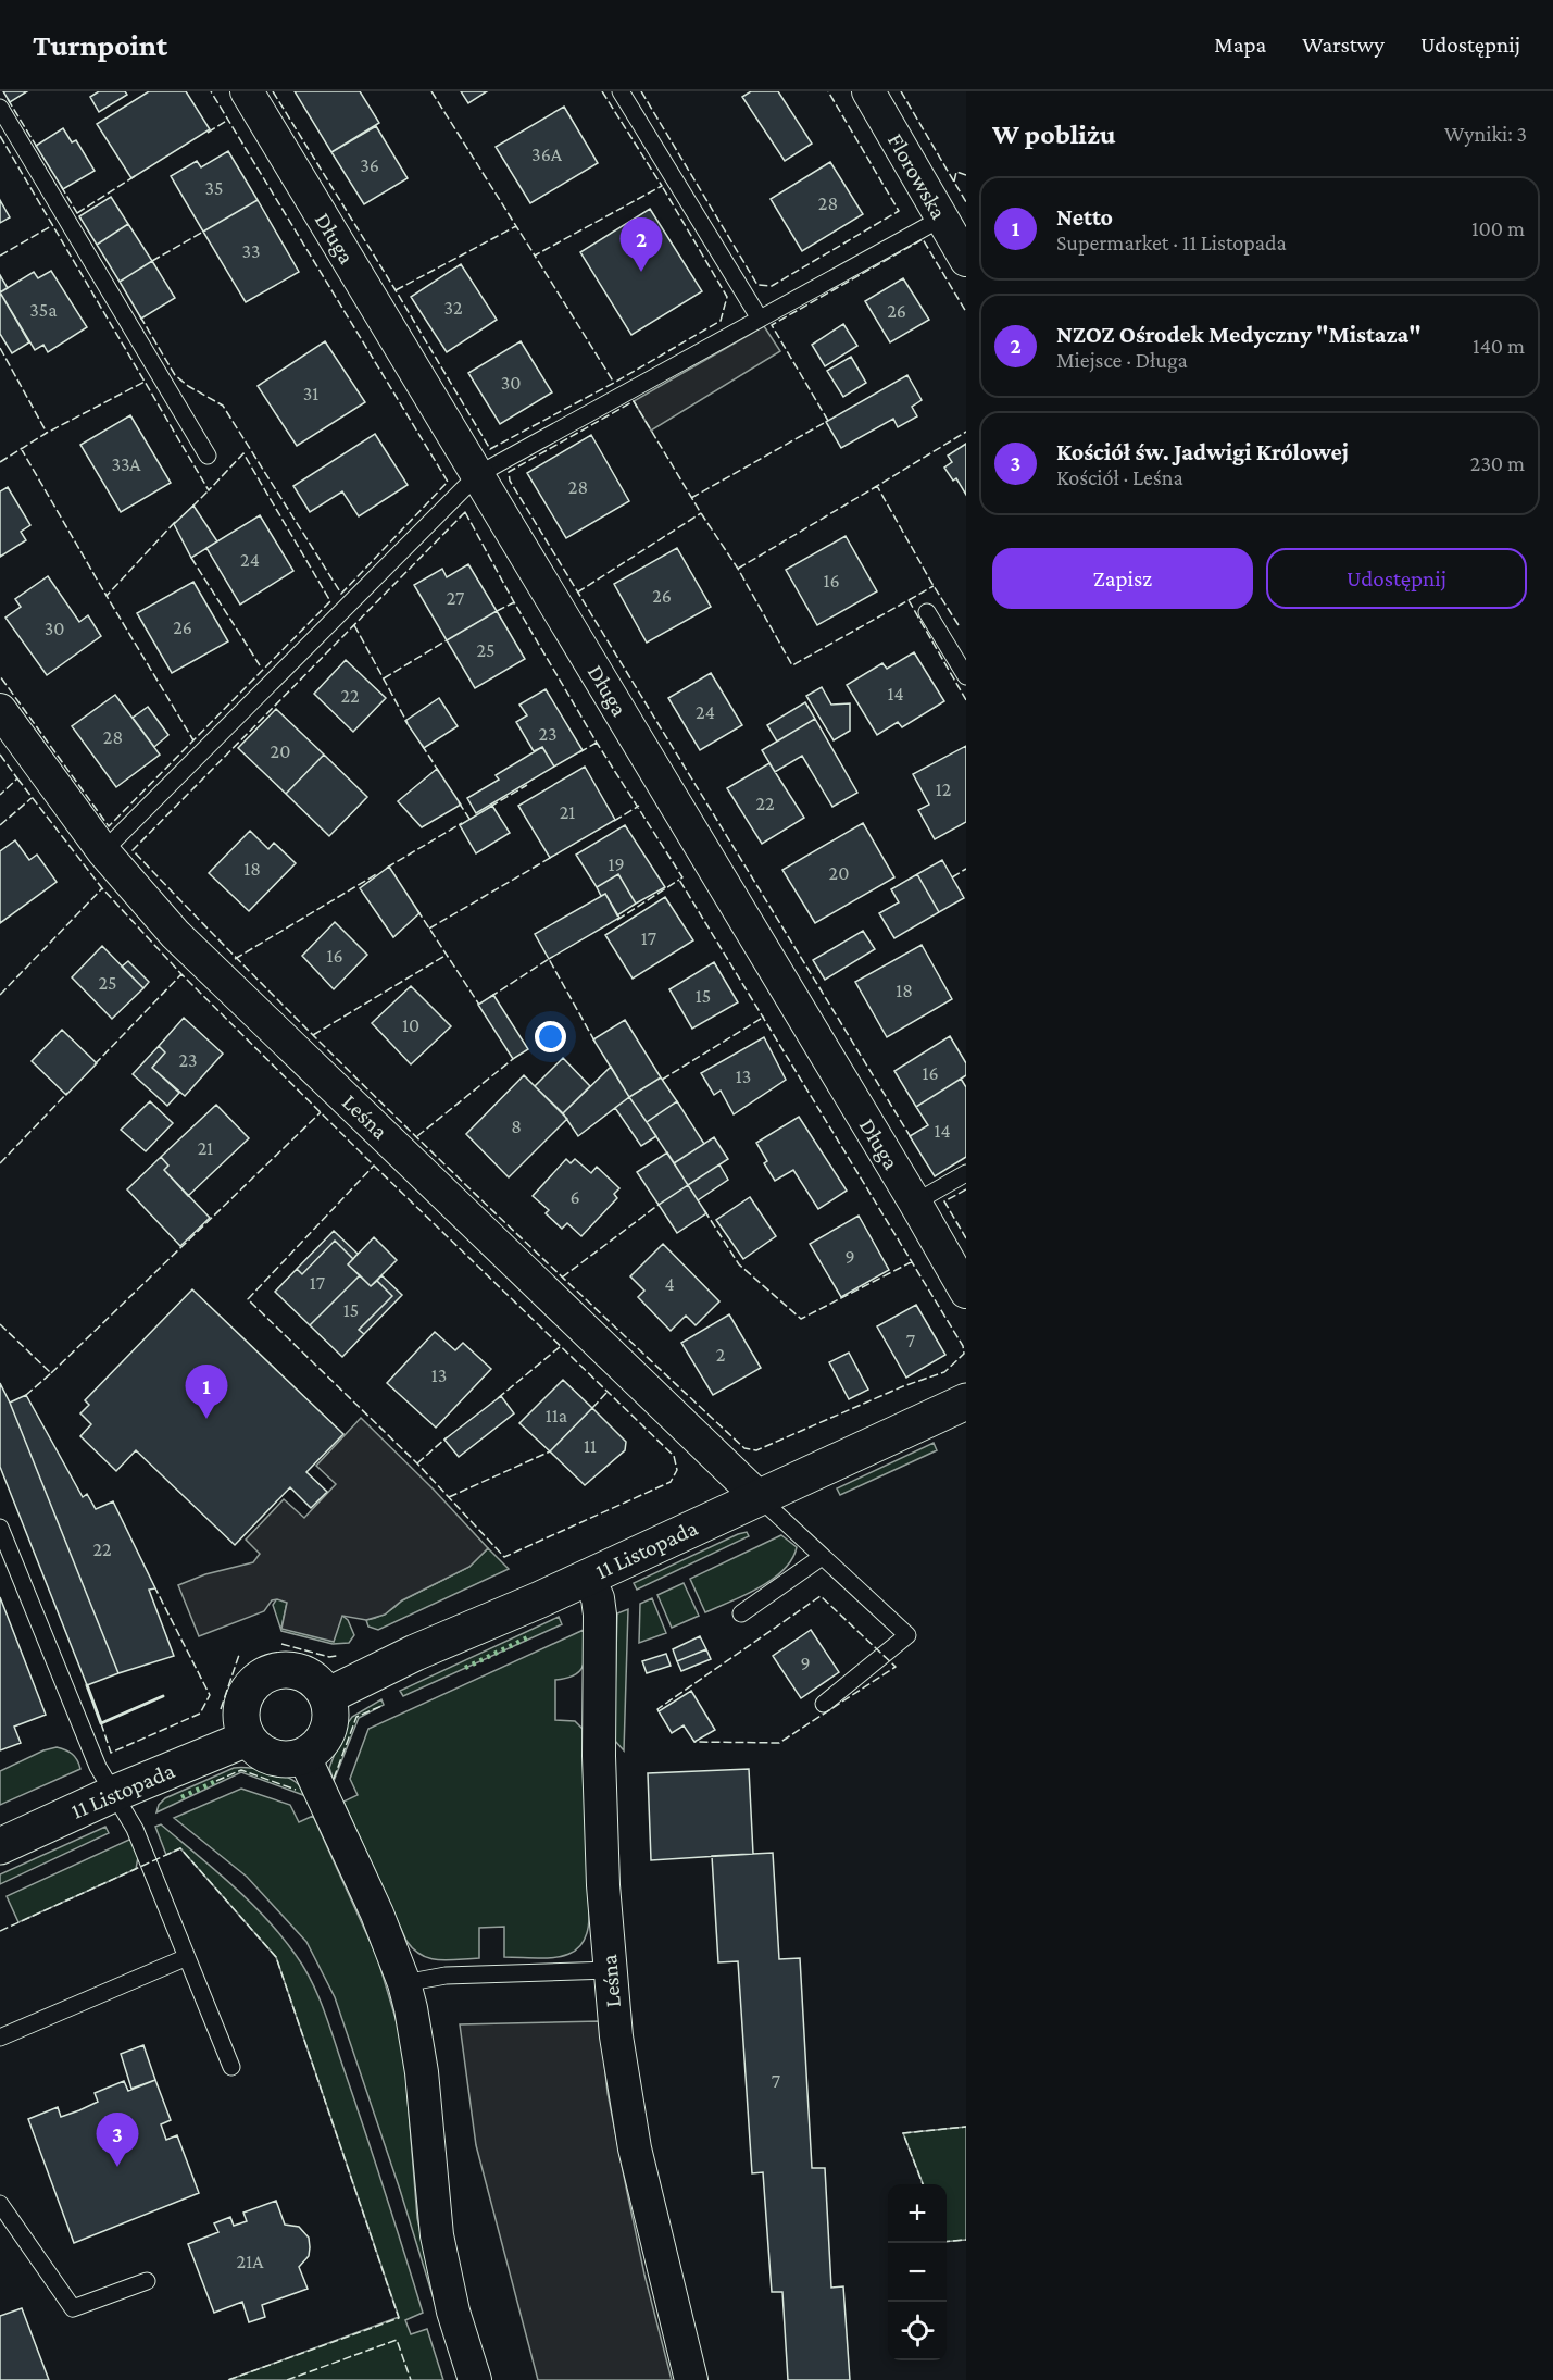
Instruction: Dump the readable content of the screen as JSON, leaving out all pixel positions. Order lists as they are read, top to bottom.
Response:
{
  "streets": {
    "street": [
      "Florowska",
      "Długa",
      "Leśna",
      "11 Listopada"
    ]
  },
  "crossings": [
    ["Leśna", "11 Listopada"]
  ],
  "house_numbers": [
    "36A",
    "36",
    "35",
    "28",
    "33",
    "32",
    "35a",
    "26",
    "30",
    "31",
    "33A",
    "28",
    "24",
    "16",
    "26",
    "27",
    "26",
    "30",
    "25",
    "14",
    "22",
    "24",
    "23",
    "28",
    "20",
    "12",
    "22",
    "21",
    "19",
    "18",
    "20",
    "17",
    "16",
    "25",
    "18",
    "15",
    "10",
    "23",
    "16",
    "13",
    "8",
    "14",
    "21",
    "6",
    "9",
    "17",
    "4",
    "15",
    "7",
    "2",
    "13",
    "11a",
    "11",
    "22",
    "9",
    "7",
    "21A"
  ],
  "page": {
    "header": "Turnpoint",
    "nav": ["Mapa", "Warstwy", "Udostępnij"],
    "heading": ["W pobliżu", "Wyniki: 3"],
    "list": [
      {
        "mark": "1",
        "name": "Netto",
        "note": "Supermarket · 11 Listopada",
        "value": "100 m"
      },
      {
        "mark": "2",
        "name": "NZOZ Ośrodek Medyczny \"Mistaza\"",
        "note": "Miejsce · Długa",
        "value": "140 m"
      },
      {
        "mark": "3",
        "name": "Kościół św. Jadwigi Królowej",
        "note": "Kościół · Leśna",
        "value": "230 m"
      }
    ],
    "pins": ["2", "1", "3"],
    "buttons": ["Zapisz", "Udostępnij"],
    "map_buttons": ["+", "−"]
  }
}
